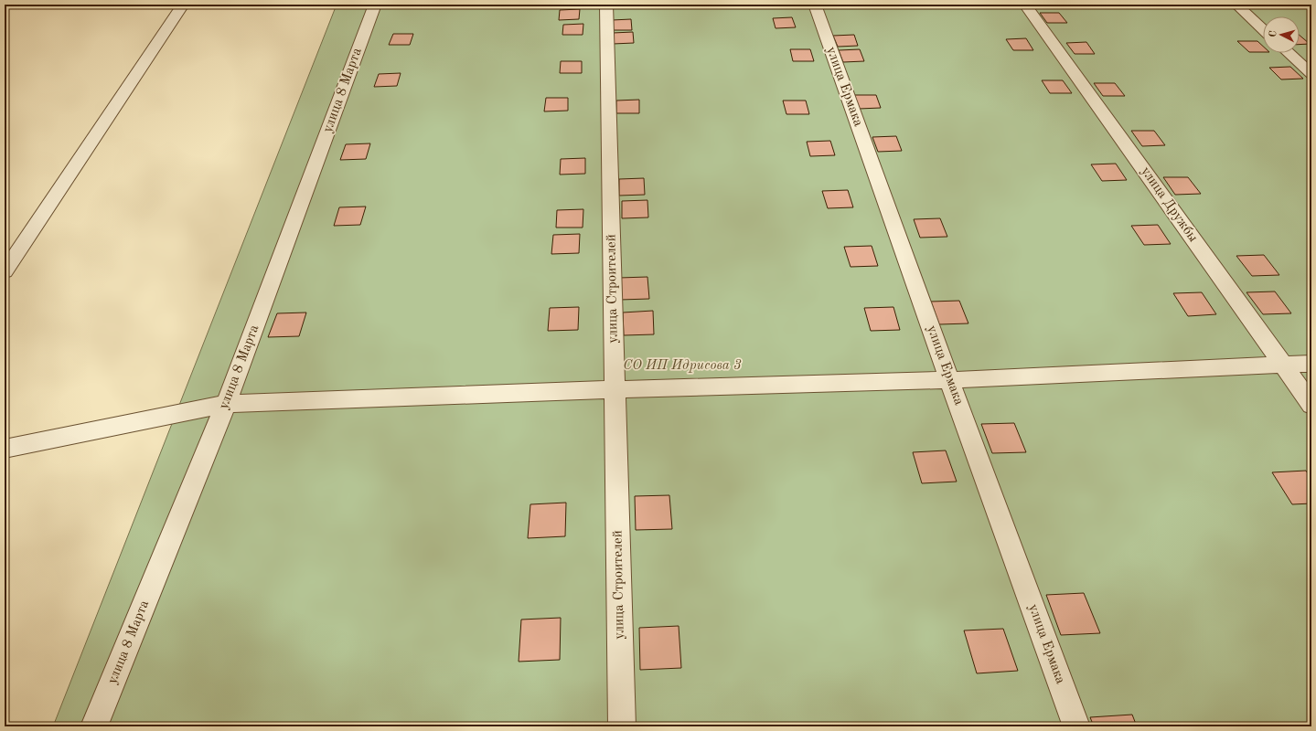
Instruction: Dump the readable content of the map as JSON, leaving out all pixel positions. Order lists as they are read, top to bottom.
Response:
{
  "streets": {
    "street": [
      "улица Ермака",
      "улица 8 Марта",
      "улица Дружбы",
      "улица Строителей"
    ]
  },
  "parks": ["СО ИП Идрисова 3"],
  "north": "left"
}
